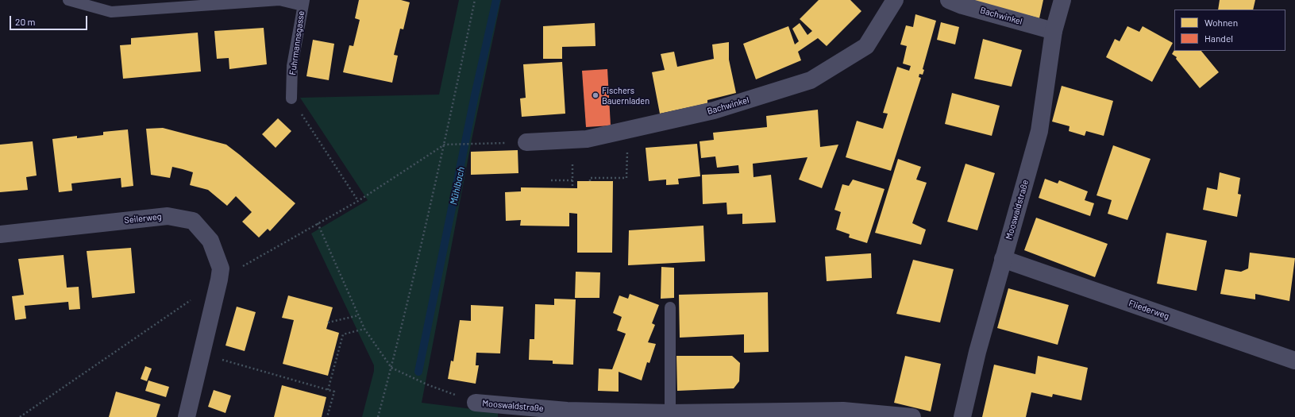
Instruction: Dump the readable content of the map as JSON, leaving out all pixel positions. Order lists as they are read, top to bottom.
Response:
{
  "streets": {
    "street": [
      "Bachwinkel",
      "Mooswaldstraße",
      "Seilerweg",
      "Fliederweg"
    ],
    "lane": ["Fuhrmannsgasse"]
  },
  "crossings": [
    ["Bachwinkel", "Mooswaldstraße"],
    ["Mooswaldstraße", "Fliederweg"]
  ],
  "water": ["Mühlbach"],
  "places": ["Fischers Bauernladen"],
  "legend": ["Wohnen", "Handel"],
  "scale_bar": "20 m"
}
